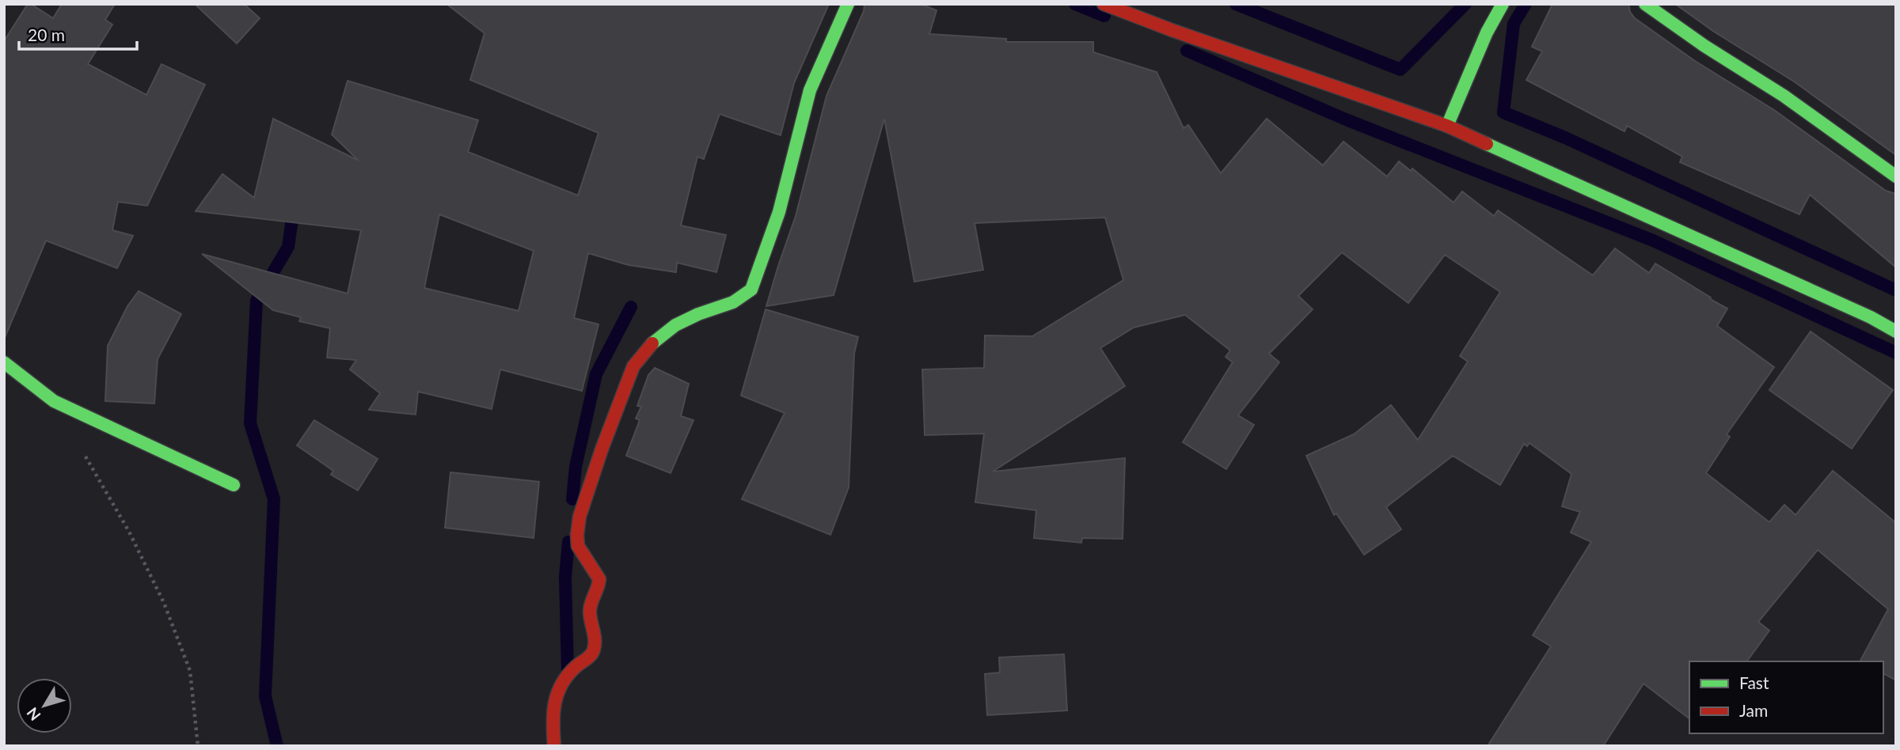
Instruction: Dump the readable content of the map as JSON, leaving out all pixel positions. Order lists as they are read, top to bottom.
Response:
{
  "legend": ["Fast", "Jam"],
  "scale_bar": "20 m",
  "north": "bottom left"
}
